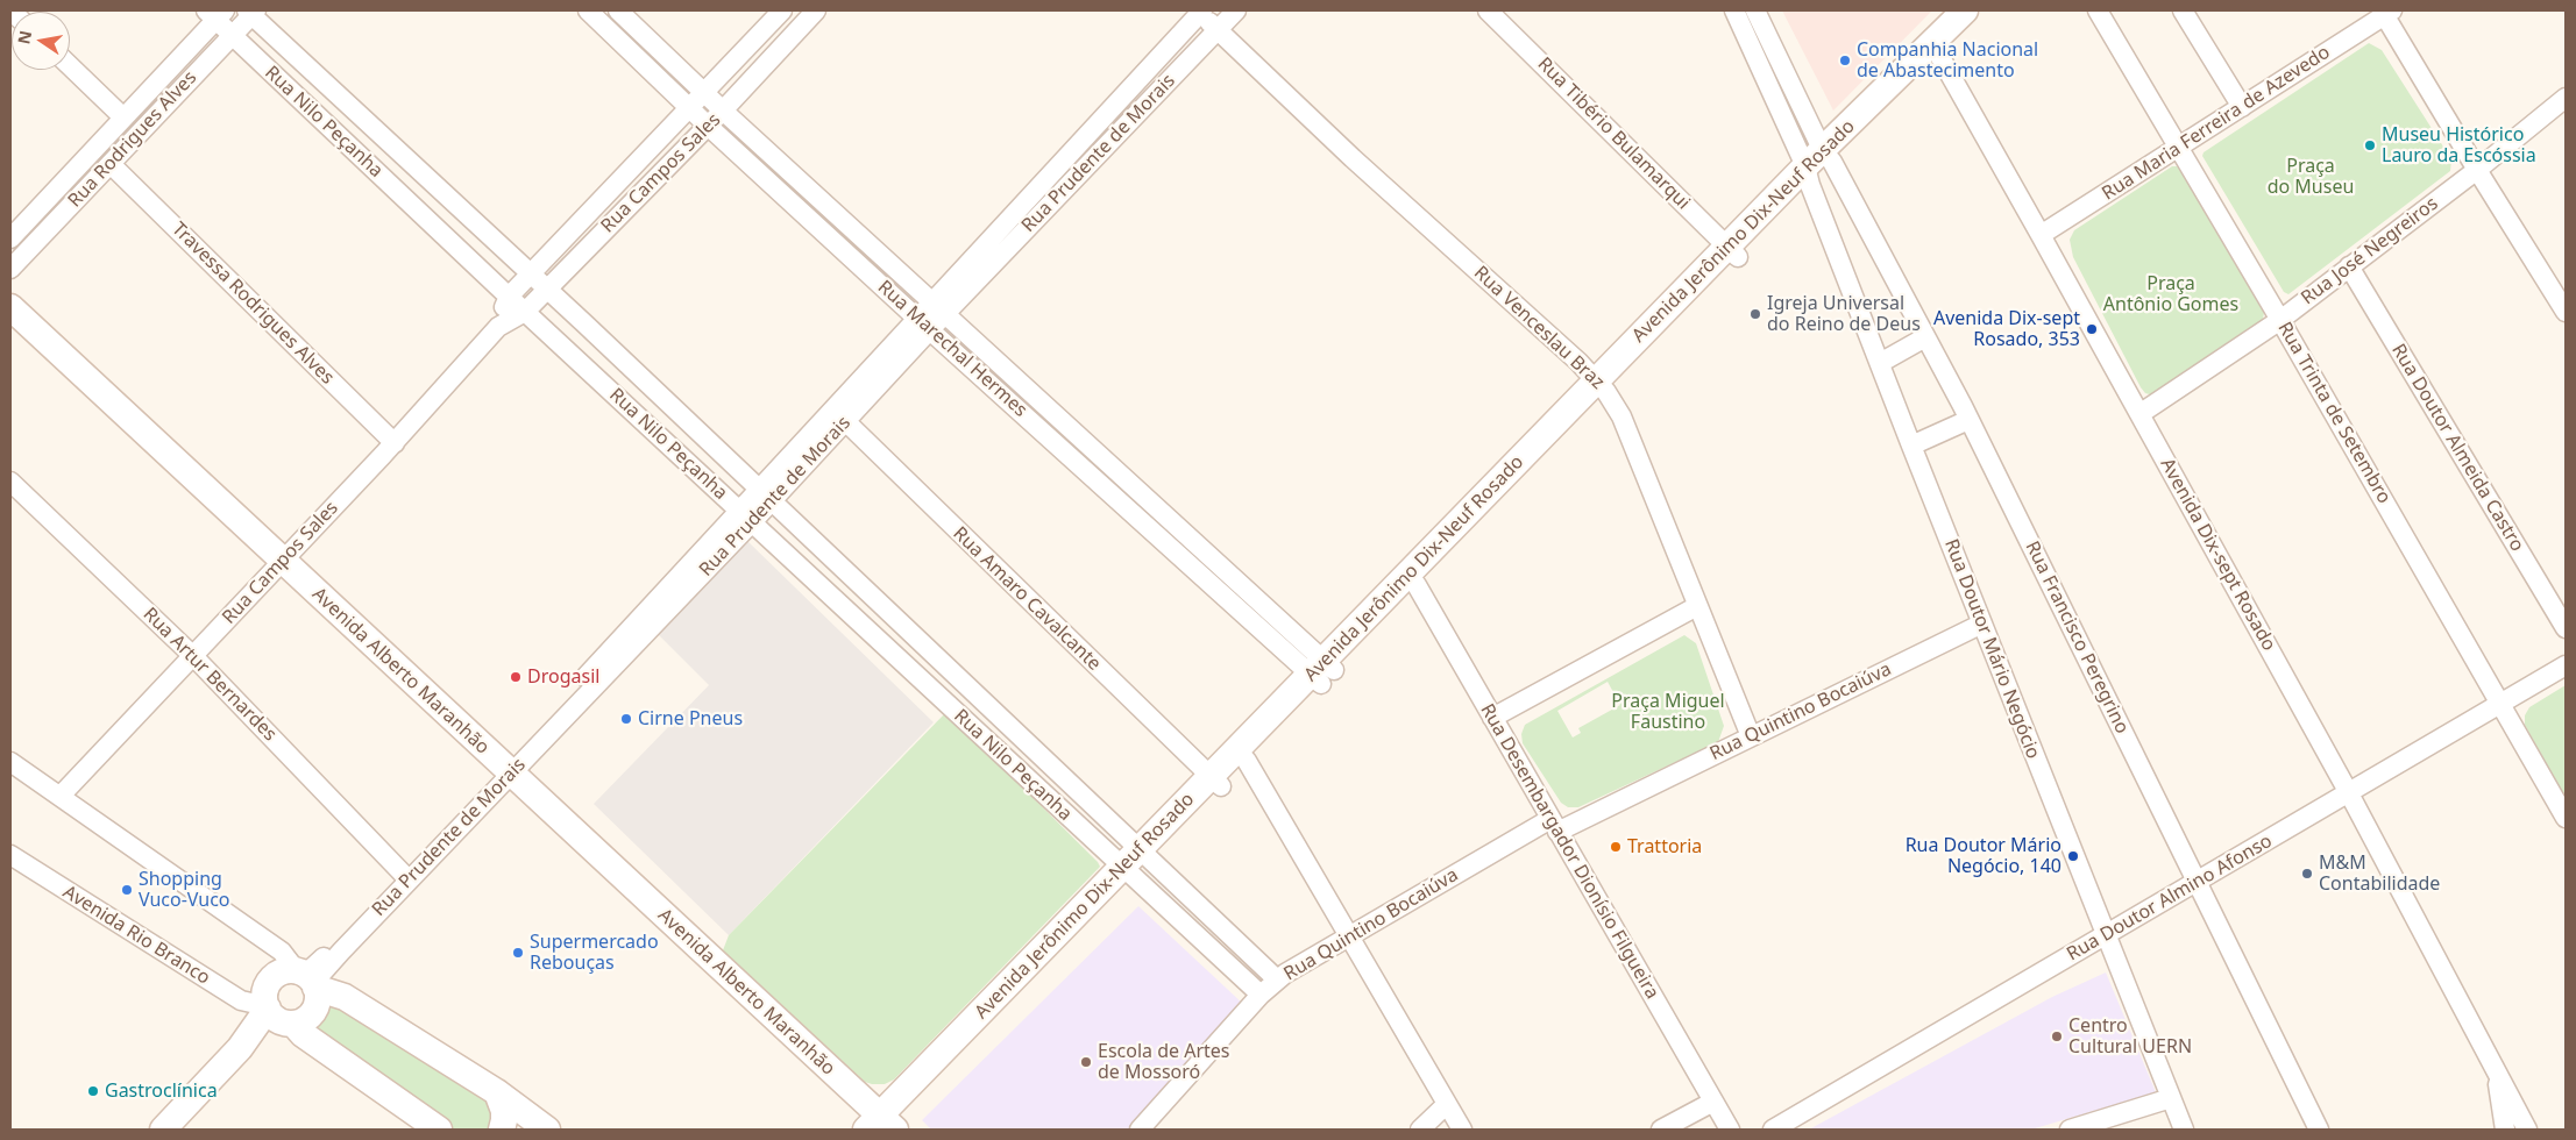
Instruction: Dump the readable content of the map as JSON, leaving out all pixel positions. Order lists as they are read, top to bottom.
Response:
{
  "streets": {
    "main road": ["Avenida Jerônimo Dix-Neuf Rosado", "Avenida Alberto Maranhão", "Avenida Rio Branco"],
    "street": [
      "Rua Nilo Peçanha",
      "Rua Maria Ferreira de Azevedo",
      "Rua Tibério Bulamarqui",
      "Rua Rodrigues Alves",
      "Rua Prudente de Morais",
      "Rua Campos Sales",
      "Rua José Negreiros",
      "Travessa Rodrigues Alves",
      "Rua Venceslau Braz",
      "Rua Marechal Hermes",
      "Rua Trinta de Setembro",
      "Rua Doutor Almeida Castro",
      "Avenida Dix-sept Rosado",
      "Rua Amaro Cavalcante",
      "Rua Francisco Peregrino",
      "Rua Doutor Mário Negócio",
      "Rua Artur Bernardes",
      "Rua Quintino Bocaiúva",
      "Rua Desembargador Dionísio Filgueira",
      "Rua Doutor Almino Afonso"
    ]
  },
  "crossings": [
    ["Rua Nilo Peçanha", "Rua Rodrigues Alves"],
    ["Rua Nilo Peçanha", "Rua Prudente de Morais"],
    ["Rua Nilo Peçanha", "Rua Campos Sales"],
    ["Rua Nilo Peçanha", "Avenida Jerônimo Dix-Neuf Rosado"],
    ["Rua Nilo Peçanha", "Rua Quintino Bocaiúva"],
    ["Rua Maria Ferreira de Azevedo", "Rua Trinta de Setembro"],
    ["Rua Maria Ferreira de Azevedo", "Avenida Dix-sept Rosado"],
    ["Rua Tibério Bulamarqui", "Avenida Jerônimo Dix-Neuf Rosado"],
    ["Rua Rodrigues Alves", "Travessa Rodrigues Alves"],
    ["Rua Prudente de Morais", "Rua Venceslau Braz"],
    ["Rua Prudente de Morais", "Rua Marechal Hermes"],
    ["Rua Prudente de Morais", "Rua Amaro Cavalcante"],
    ["Rua Prudente de Morais", "Avenida Alberto Maranhão"],
    ["Rua Prudente de Morais", "Rua Artur Bernardes"],
    ["Rua Prudente de Morais", "Avenida Rio Branco"],
    ["Rua Campos Sales", "Travessa Rodrigues Alves"],
    ["Rua Campos Sales", "Rua Marechal Hermes"],
    ["Rua Campos Sales", "Avenida Alberto Maranhão"],
    ["Rua Campos Sales", "Rua Artur Bernardes"],
    ["Avenida Jerônimo Dix-Neuf Rosado", "Rua Venceslau Braz"],
    ["Avenida Jerônimo Dix-Neuf Rosado", "Rua Marechal Hermes"],
    ["Avenida Jerônimo Dix-Neuf Rosado", "Avenida Dix-sept Rosado"],
    ["Avenida Jerônimo Dix-Neuf Rosado", "Rua Amaro Cavalcante"],
    ["Avenida Jerônimo Dix-Neuf Rosado", "Rua Francisco Peregrino"],
    ["Avenida Jerônimo Dix-Neuf Rosado", "Rua Doutor Mário Negócio"],
    ["Avenida Jerônimo Dix-Neuf Rosado", "Avenida Alberto Maranhão"],
    ["Avenida Jerônimo Dix-Neuf Rosado", "Rua Desembargador Dionísio Filgueira"],
    ["Rua José Negreiros", "Rua Trinta de Setembro"],
    ["Rua José Negreiros", "Rua Doutor Almeida Castro"],
    ["Rua José Negreiros", "Avenida Dix-sept Rosado"],
    ["Rua Venceslau Braz", "Rua Quintino Bocaiúva"],
    ["Rua Trinta de Setembro", "Rua Doutor Almino Afonso"],
    ["Avenida Dix-sept Rosado", "Rua Doutor Almino Afonso"],
    ["Rua Francisco Peregrino", "Rua Doutor Mário Negócio"],
    ["Rua Francisco Peregrino", "Rua Doutor Almino Afonso"],
    ["Rua Doutor Mário Negócio", "Rua Quintino Bocaiúva"],
    ["Rua Doutor Mário Negócio", "Rua Doutor Almino Afonso"],
    ["Rua Quintino Bocaiúva", "Rua Desembargador Dionísio Filgueira"]
  ],
  "parks": ["Praça do Museu", "Praça Antônio Gomes", "Praça Miguel Faustino"],
  "places": [
    "Companhia Nacional de Abastecimento",
    "Museu Histórico Lauro da Escóssia",
    "Igreja Universal do Reino de Deus",
    "Avenida Dix-sept Rosado, 353",
    "Drogasil",
    "Cirne Pneus",
    "Trattoria",
    "Rua Doutor Mário Negócio, 140",
    "M&M Contabilidade",
    "Shopping Vuco-Vuco",
    "Supermercado Rebouças",
    "Centro Cultural UERN",
    "Escola de Artes de Mossoró",
    "Gastroclínica"
  ],
  "north": "left"
}
